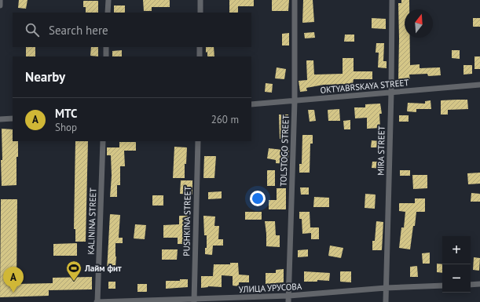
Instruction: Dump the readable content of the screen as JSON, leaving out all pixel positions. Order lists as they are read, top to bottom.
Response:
{
  "streets": {
    "street": [
      "OKTYABRSKAYA STREET",
      "TOLSTOGO STREET",
      "MIRA STREET",
      "KALININA STREET",
      "PUSHKINA STREET",
      "УЛИЦА УРУСОВА"
    ]
  },
  "crossings": [
    ["OKTYABRSKAYA STREET", "TOLSTOGO STREET"],
    ["OKTYABRSKAYA STREET", "MIRA STREET"],
    ["TOLSTOGO STREET", "УЛИЦА УРУСОВА"],
    ["MIRA STREET", "УЛИЦА УРУСОВА"],
    ["KALININA STREET", "УЛИЦА УРУСОВА"],
    ["PUSHKINA STREET", "УЛИЦА УРУСОВА"]
  ],
  "places": {
    "sports": ["Лайм фит"]
  },
  "north": "top",
  "page": {
    "search": "Search here",
    "heading": "Nearby",
    "list": [
      {
        "mark": "A",
        "name": "МТС",
        "note": "Shop",
        "value": "260 m"
      }
    ],
    "map_buttons": ["+", "−"],
    "pins": "A"
  }
}
